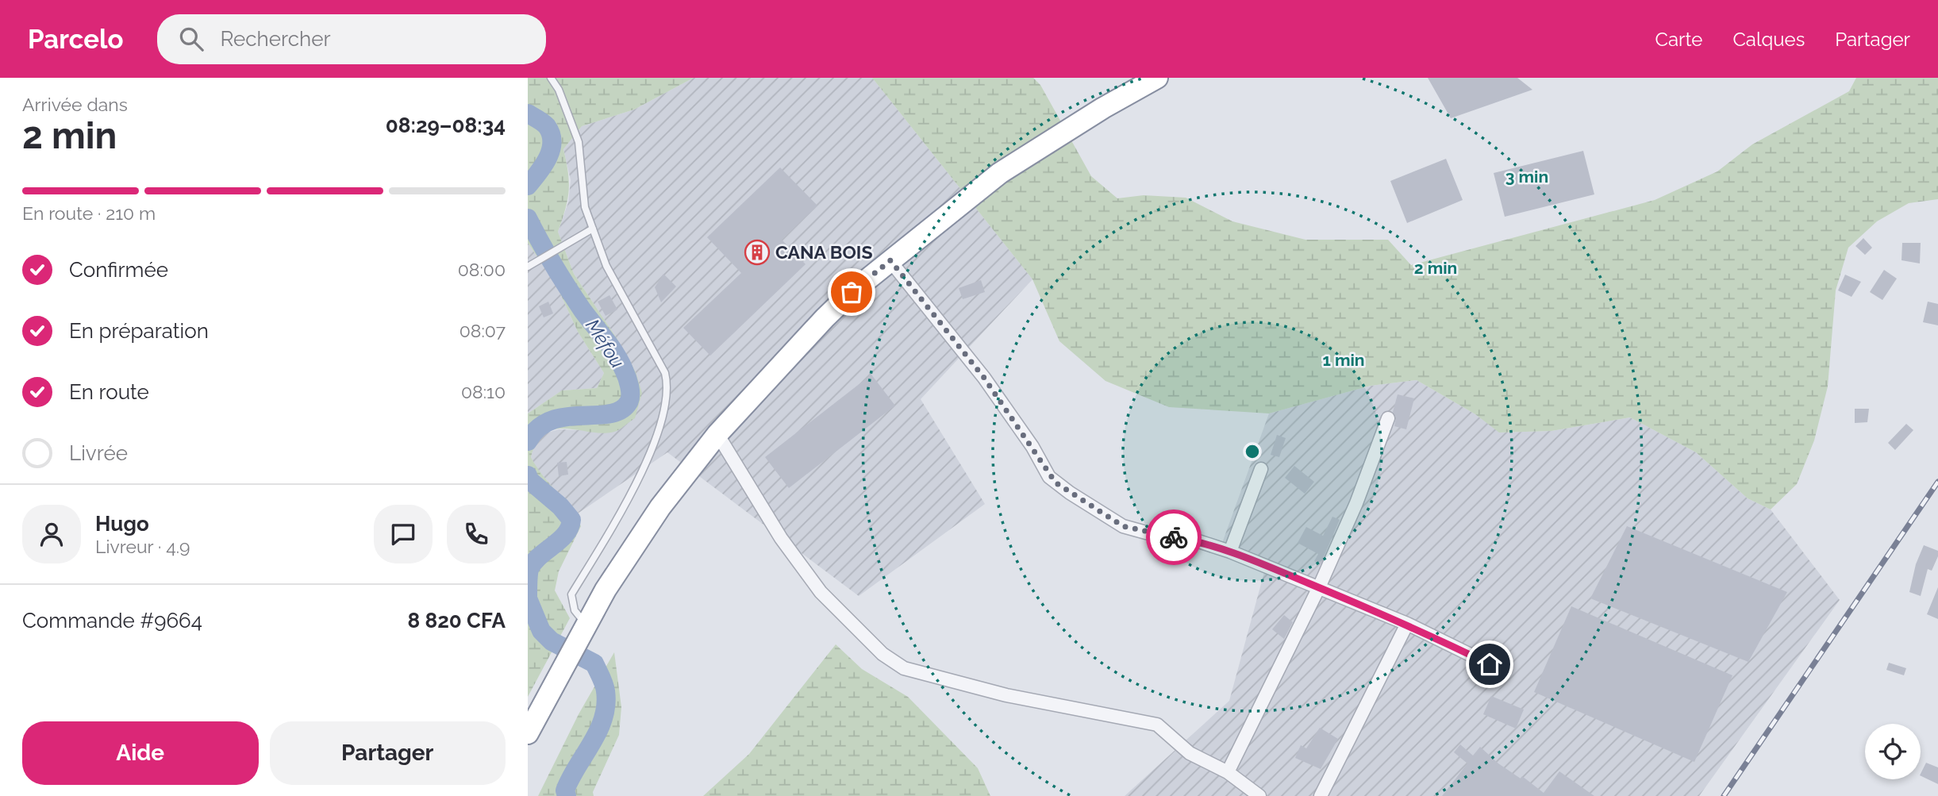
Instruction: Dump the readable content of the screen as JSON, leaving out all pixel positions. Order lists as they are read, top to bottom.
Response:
{
  "water": ["Méfou"],
  "places": {
    "building": ["CANA BOIS"]
  },
  "page": {
    "header": "Parcelo",
    "search": "Rechercher",
    "nav": ["Carte", "Calques", "Partager"],
    "heading": ["2 min", "Arrivée dans", "08:29–08:34"],
    "panel": [
      "Hugo",
      "Livreur · 4.9",
      "Commande #9664",
      "8 820 CFA"
    ],
    "bar": "En route · 210 m",
    "list": [
      ["Confirmée", "08:00"],
      ["En préparation", "08:07"],
      ["En route", "08:10"],
      "Livrée"
    ],
    "buttons": ["Aide", "Partager"]
  },
  "rings": ["3 min", "2 min", "1 min"]
}
